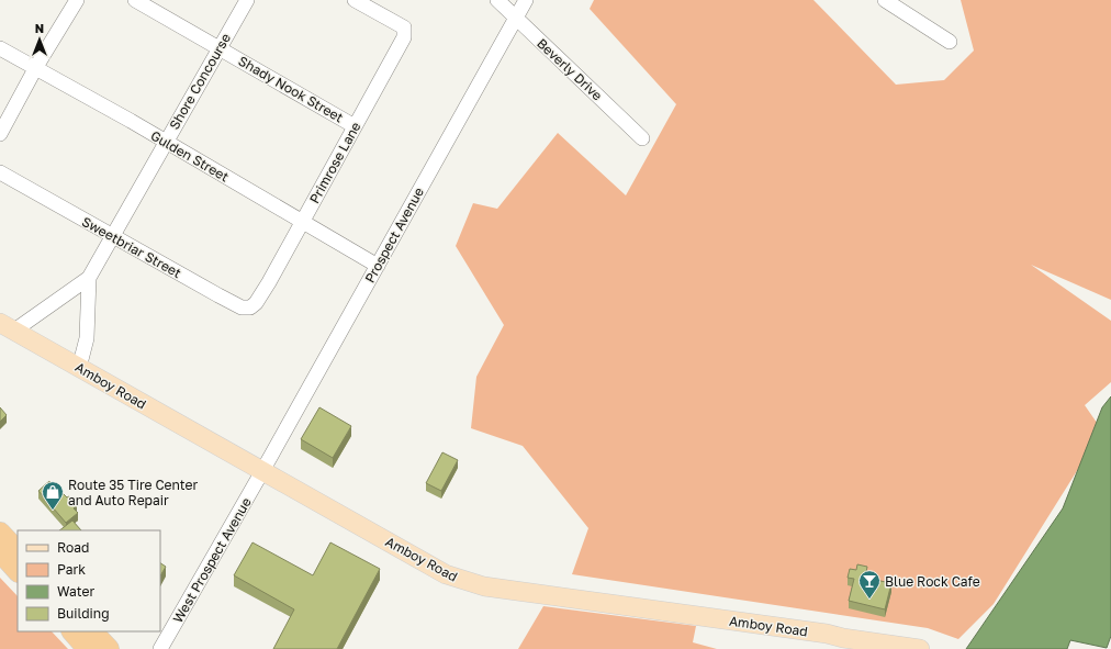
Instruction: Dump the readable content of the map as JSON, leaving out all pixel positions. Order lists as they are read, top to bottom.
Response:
{
  "streets": {
    "main road": ["Amboy Road"],
    "street": [
      "Beverly Drive",
      "Shore Concourse",
      "Shady Nook Street",
      "Gulden Street",
      "Primrose Lane",
      "Prospect Avenue",
      "Sweetbriar Street",
      "West Prospect Avenue"
    ]
  },
  "crossings": [
    ["Beverly Drive", "Prospect Avenue"],
    ["Shore Concourse", "Shady Nook Street"],
    ["Shore Concourse", "Gulden Street"],
    ["Shore Concourse", "Sweetbriar Street"],
    ["Shore Concourse", "Amboy Road"],
    ["Shady Nook Street", "Primrose Lane"],
    ["Gulden Street", "Primrose Lane"],
    ["Gulden Street", "Prospect Avenue"],
    ["Primrose Lane", "Sweetbriar Street"],
    ["Prospect Avenue", "Amboy Road"],
    ["Prospect Avenue", "West Prospect Avenue"],
    ["Amboy Road", "West Prospect Avenue"]
  ],
  "places": {
    "shop": ["Route 35 Tire Center and Auto Repair"],
    "bar": ["Blue Rock Cafe"]
  },
  "legend": [
    "Road",
    "Park",
    "Water",
    "Building"
  ],
  "north": "top"
}
